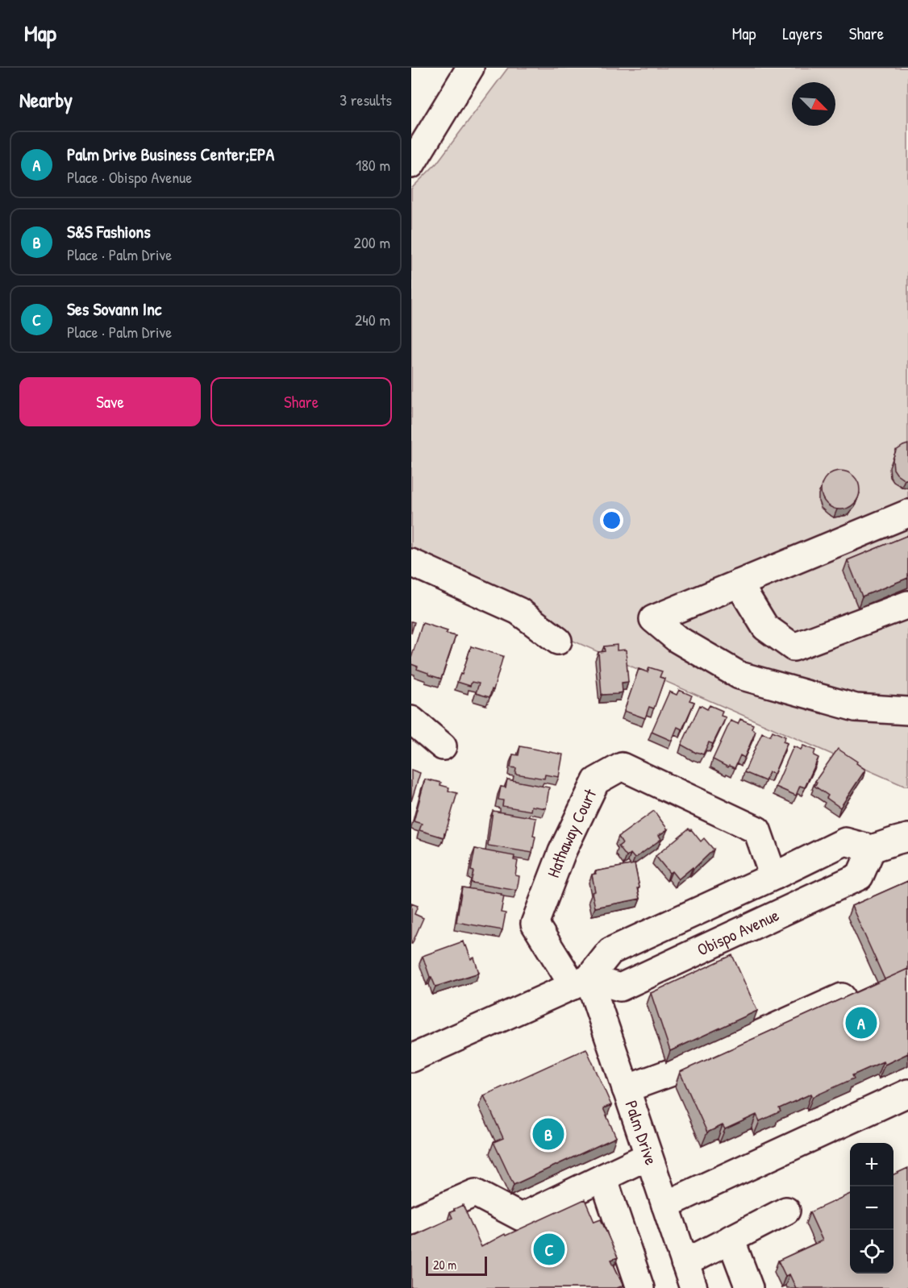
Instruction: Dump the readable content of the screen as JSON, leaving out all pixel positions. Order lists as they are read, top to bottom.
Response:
{
  "streets": {
    "street": ["Hathaway Court", "Obispo Avenue", "Palm Drive"]
  },
  "crossings": [
    ["Hathaway Court", "Obispo Avenue"],
    ["Hathaway Court", "Palm Drive"],
    ["Obispo Avenue", "Palm Drive"]
  ],
  "scale_bar": "20 m",
  "north": "bottom right",
  "page": {
    "header": "Map",
    "nav": ["Map", "Layers", "Share"],
    "heading": ["Nearby", "3 results"],
    "list": [
      {
        "mark": "A",
        "name": "Palm Drive Business Center;EPA",
        "note": "Place · Obispo Avenue",
        "value": "180 m"
      },
      {
        "mark": "B",
        "name": "S&S Fashions",
        "note": "Place · Palm Drive",
        "value": "200 m"
      },
      {
        "mark": "C",
        "name": "Ses Sovann Inc",
        "note": "Place · Palm Drive",
        "value": "240 m"
      }
    ],
    "buttons": ["Save", "Share"],
    "pins": ["A", "B", "C"],
    "map_buttons": ["+", "−"],
    "scale": "20 m"
  }
}
